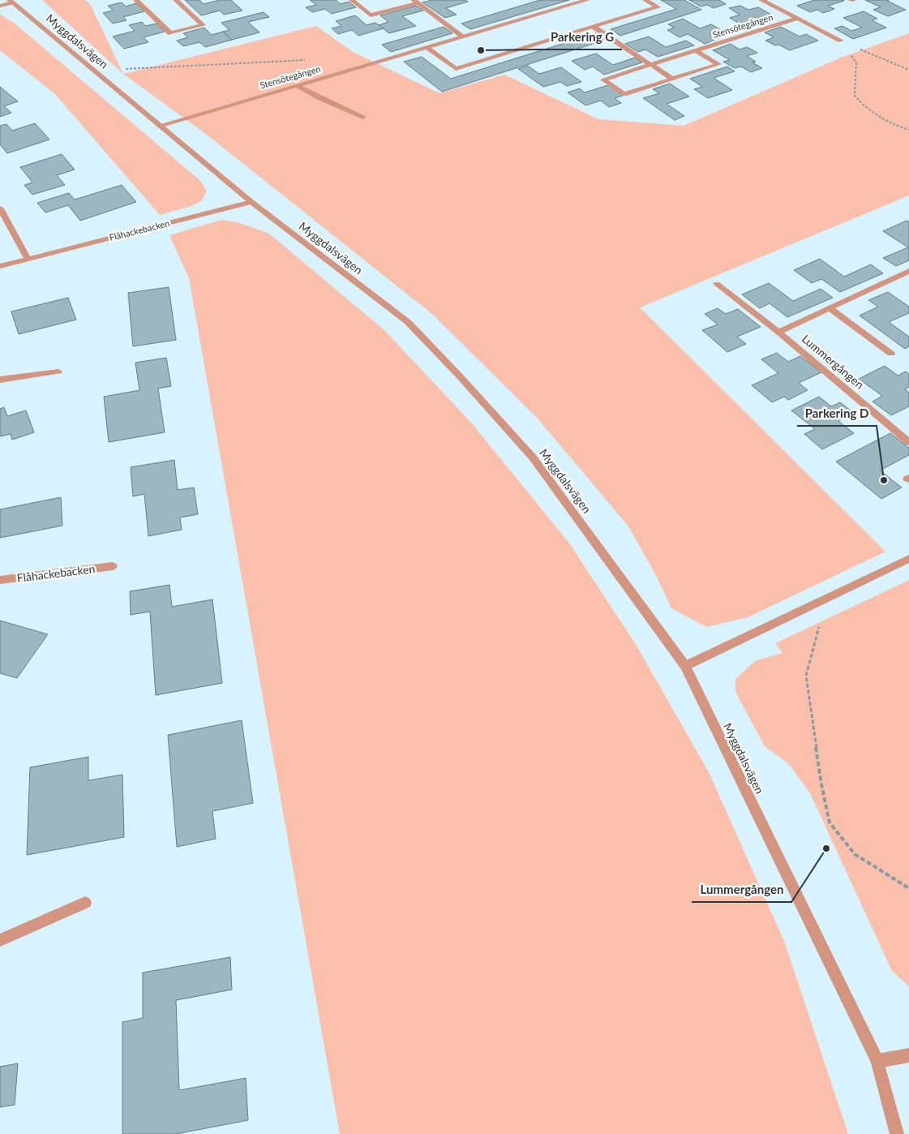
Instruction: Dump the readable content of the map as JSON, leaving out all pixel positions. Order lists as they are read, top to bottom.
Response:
{
  "streets": {
    "street": [
      "Stensötegången",
      "Myggdalsvägen",
      "Flåhackebacken",
      "Lummergången"
    ]
  },
  "crossings": [
    ["Stensötegången", "Myggdalsvägen"],
    ["Myggdalsvägen", "Flåhackebacken"]
  ],
  "places": ["Parkering G", "Parkering D", "Lummergången"]
}
